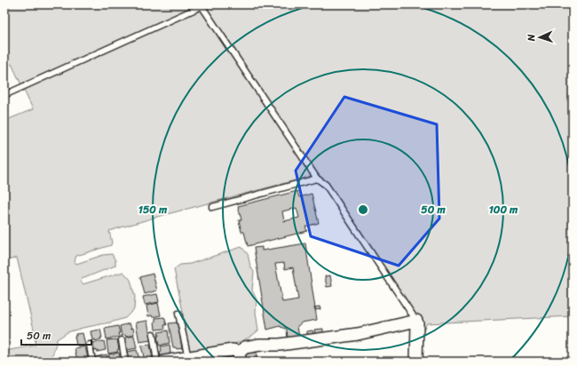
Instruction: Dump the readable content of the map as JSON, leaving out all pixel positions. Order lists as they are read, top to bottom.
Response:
{
  "scale_bar": "50 m",
  "north": "left",
  "rings": ["50 m", "100 m", "150 m"]
}
